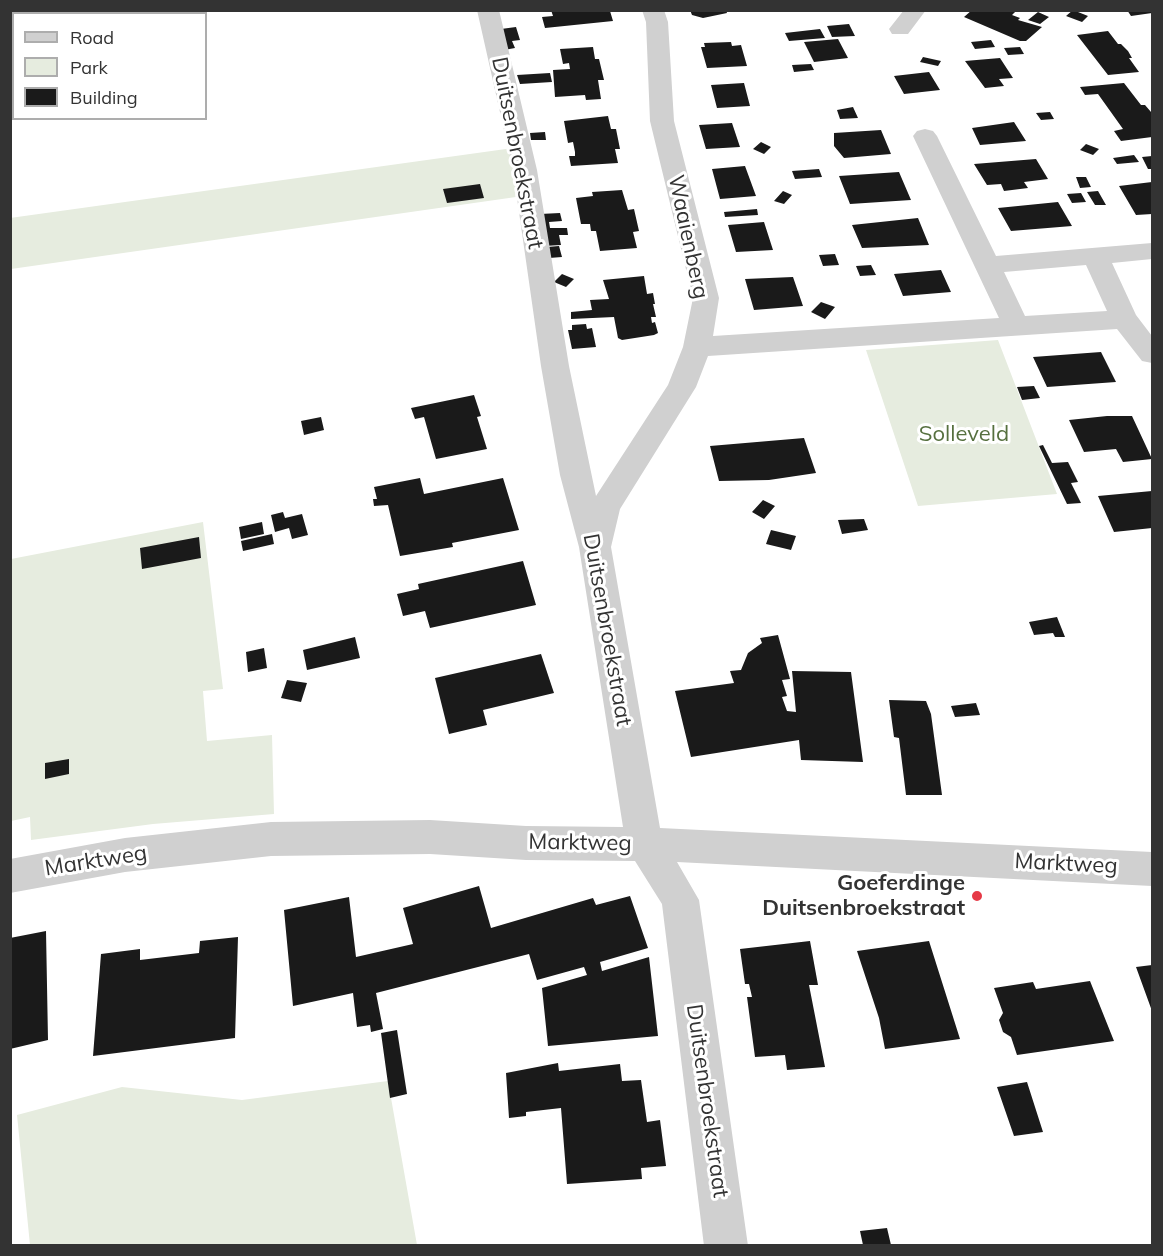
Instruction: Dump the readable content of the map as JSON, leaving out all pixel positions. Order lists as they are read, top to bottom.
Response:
{
  "streets": {
    "street": ["Duitsenbroekstraat", "Waaienberg", "Marktweg"]
  },
  "crossings": [
    ["Duitsenbroekstraat", "Waaienberg"],
    ["Duitsenbroekstraat", "Marktweg"]
  ],
  "parks": ["Solleveld"],
  "places": ["Goeferdinge Duitsenbroekstraat"],
  "legend": ["Road", "Park", "Building"]
}
